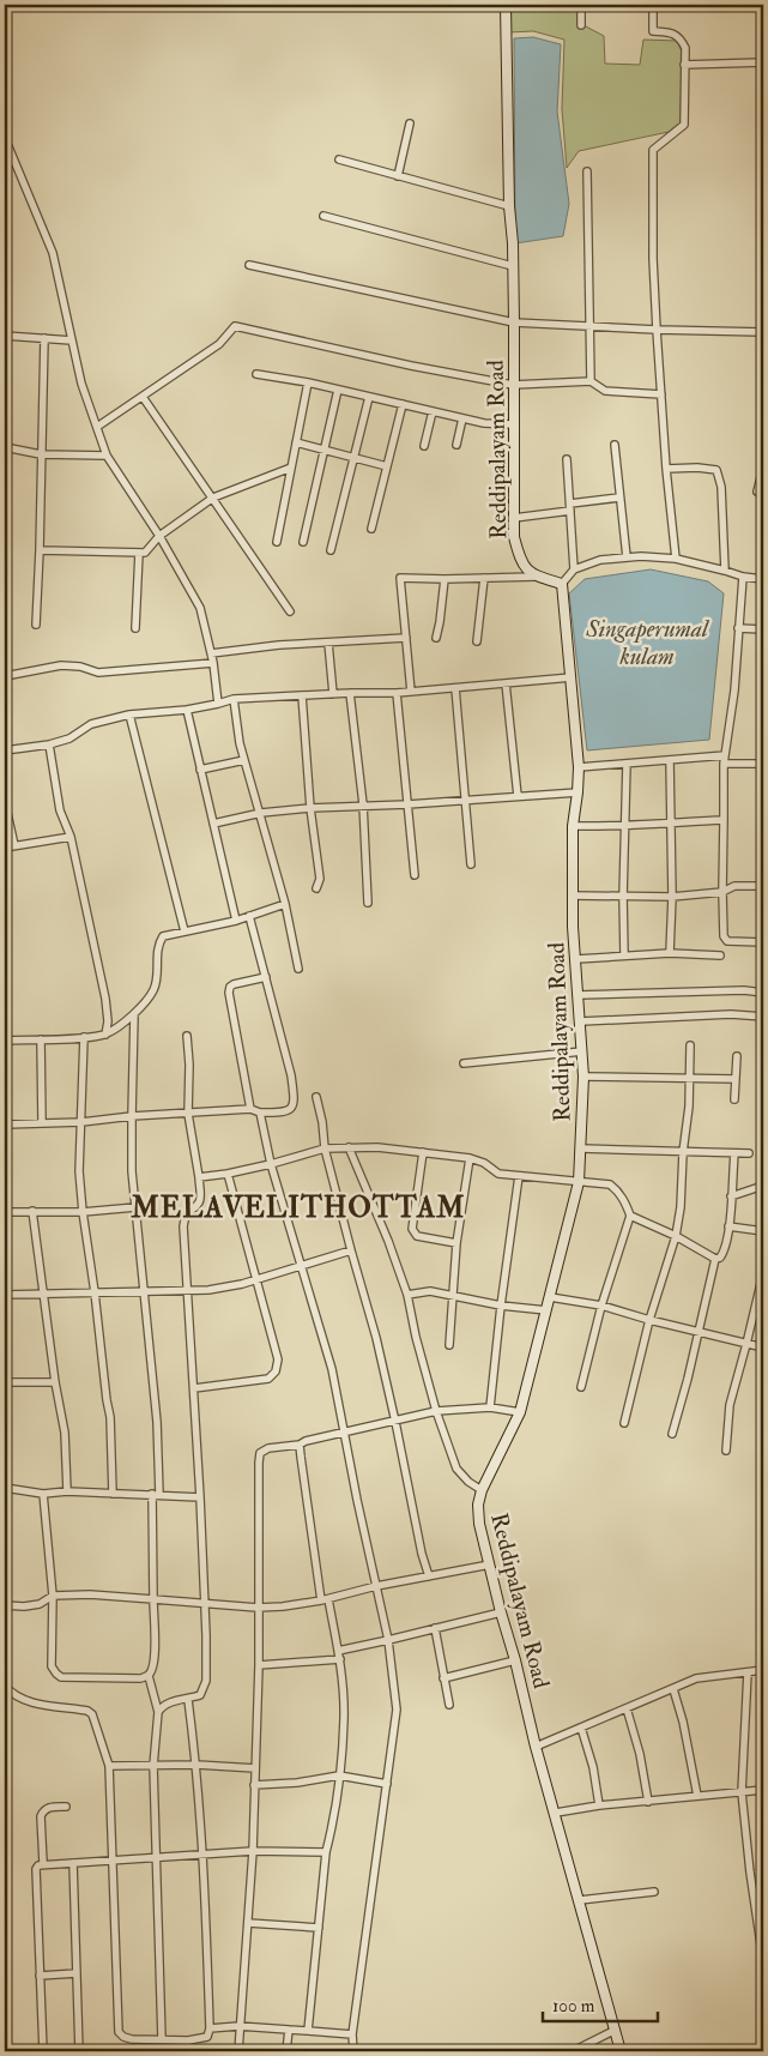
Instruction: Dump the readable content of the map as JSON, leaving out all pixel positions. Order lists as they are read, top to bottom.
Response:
{
  "streets": {
    "main road": ["Reddipalayam Road"]
  },
  "districts": ["MELAVELITHOTTAM"],
  "water": ["Singaperumal kulam"],
  "scale_bar": "100 m"
}
